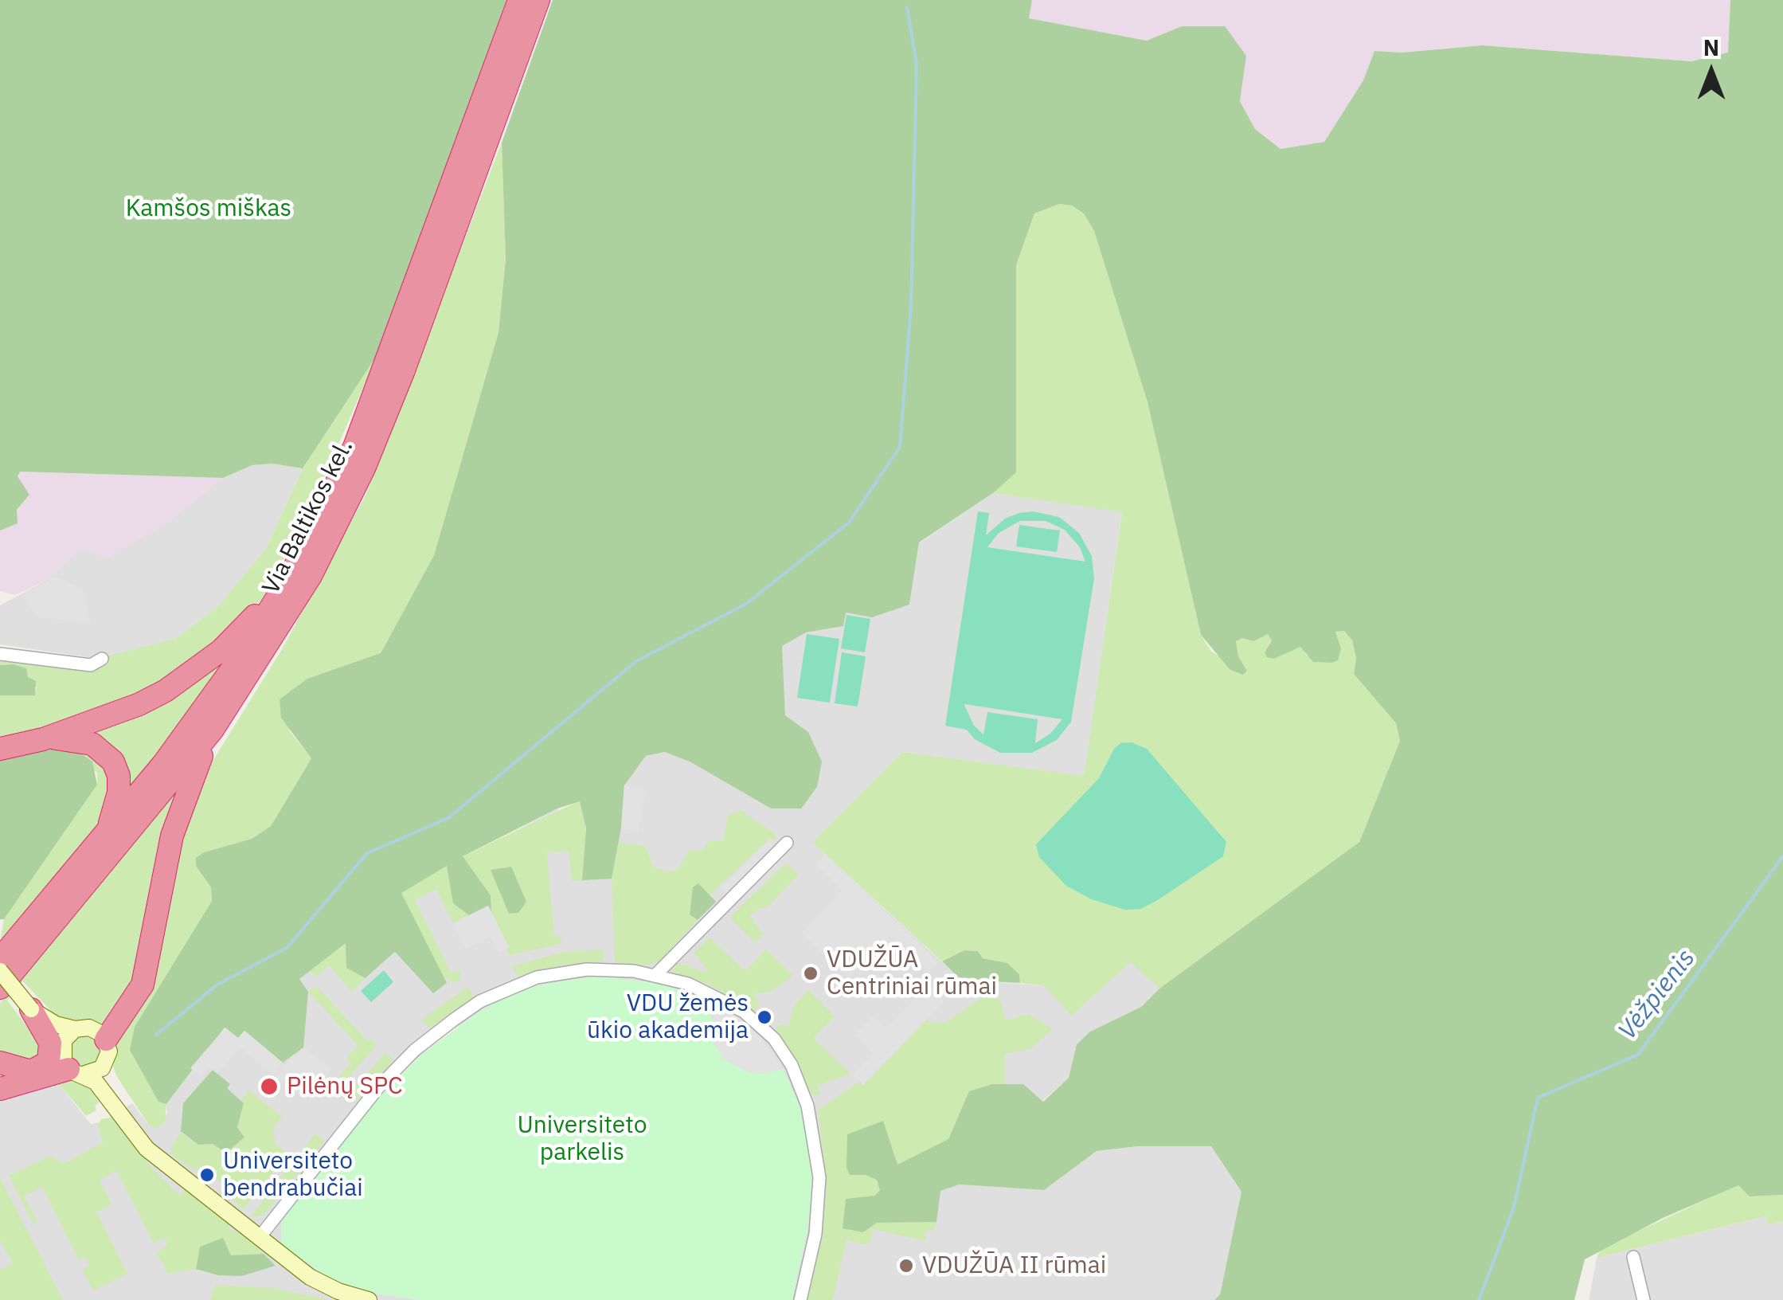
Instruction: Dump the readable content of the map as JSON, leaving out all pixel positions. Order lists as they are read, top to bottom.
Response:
{
  "streets": {
    "highway": ["Via Baltikos kel."]
  },
  "water": ["Vėžpienis"],
  "parks": ["Kamšos miškas", "Universiteto parkelis"],
  "places": [
    "VDUŽŪA Centriniai rūmai",
    "VDU žemės ūkio akademija",
    "Pilėnų SPC",
    "Universiteto bendrabučiai",
    "VDUŽŪA II rūmai"
  ],
  "north": "top"
}
